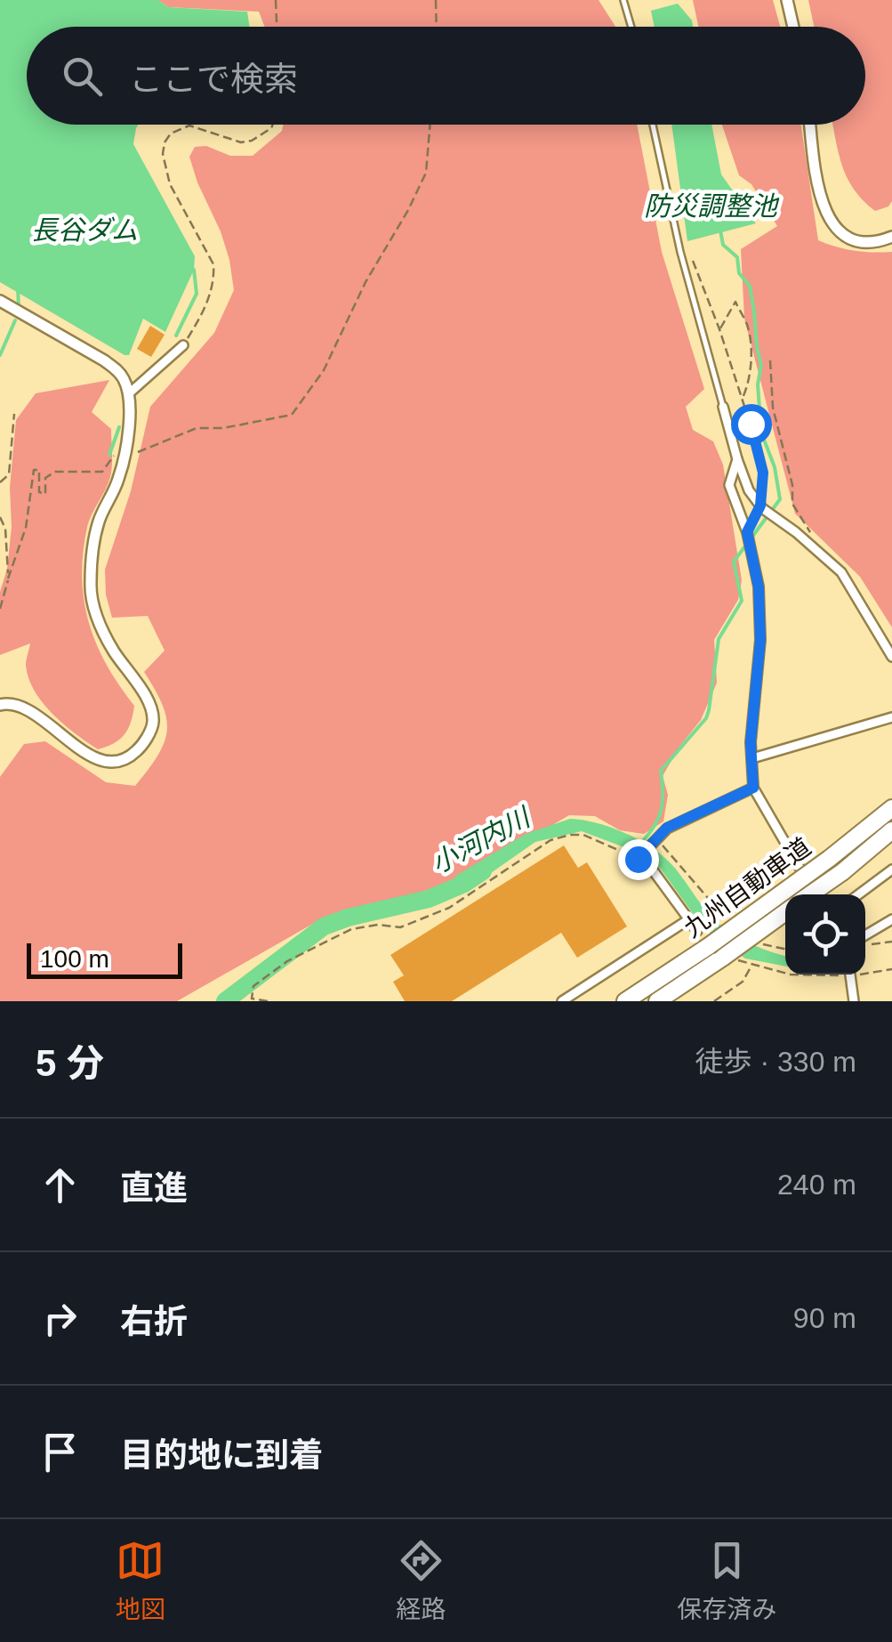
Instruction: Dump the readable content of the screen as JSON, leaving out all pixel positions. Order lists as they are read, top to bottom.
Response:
{
  "streets": {
    "highway": ["九州自動車道"]
  },
  "water": ["防災調整池", "長谷ダム", "小河内川"],
  "scale_bar": "100 m",
  "page": {
    "search": "ここで検索",
    "scale": "100 m",
    "heading": ["5 分", "徒歩 · 330 m"],
    "list": [
      ["直進", "240 m"],
      ["右折", "90 m"],
      "目的地に到着"
    ],
    "nav": ["地図", "経路", "保存済み"]
  }
}
